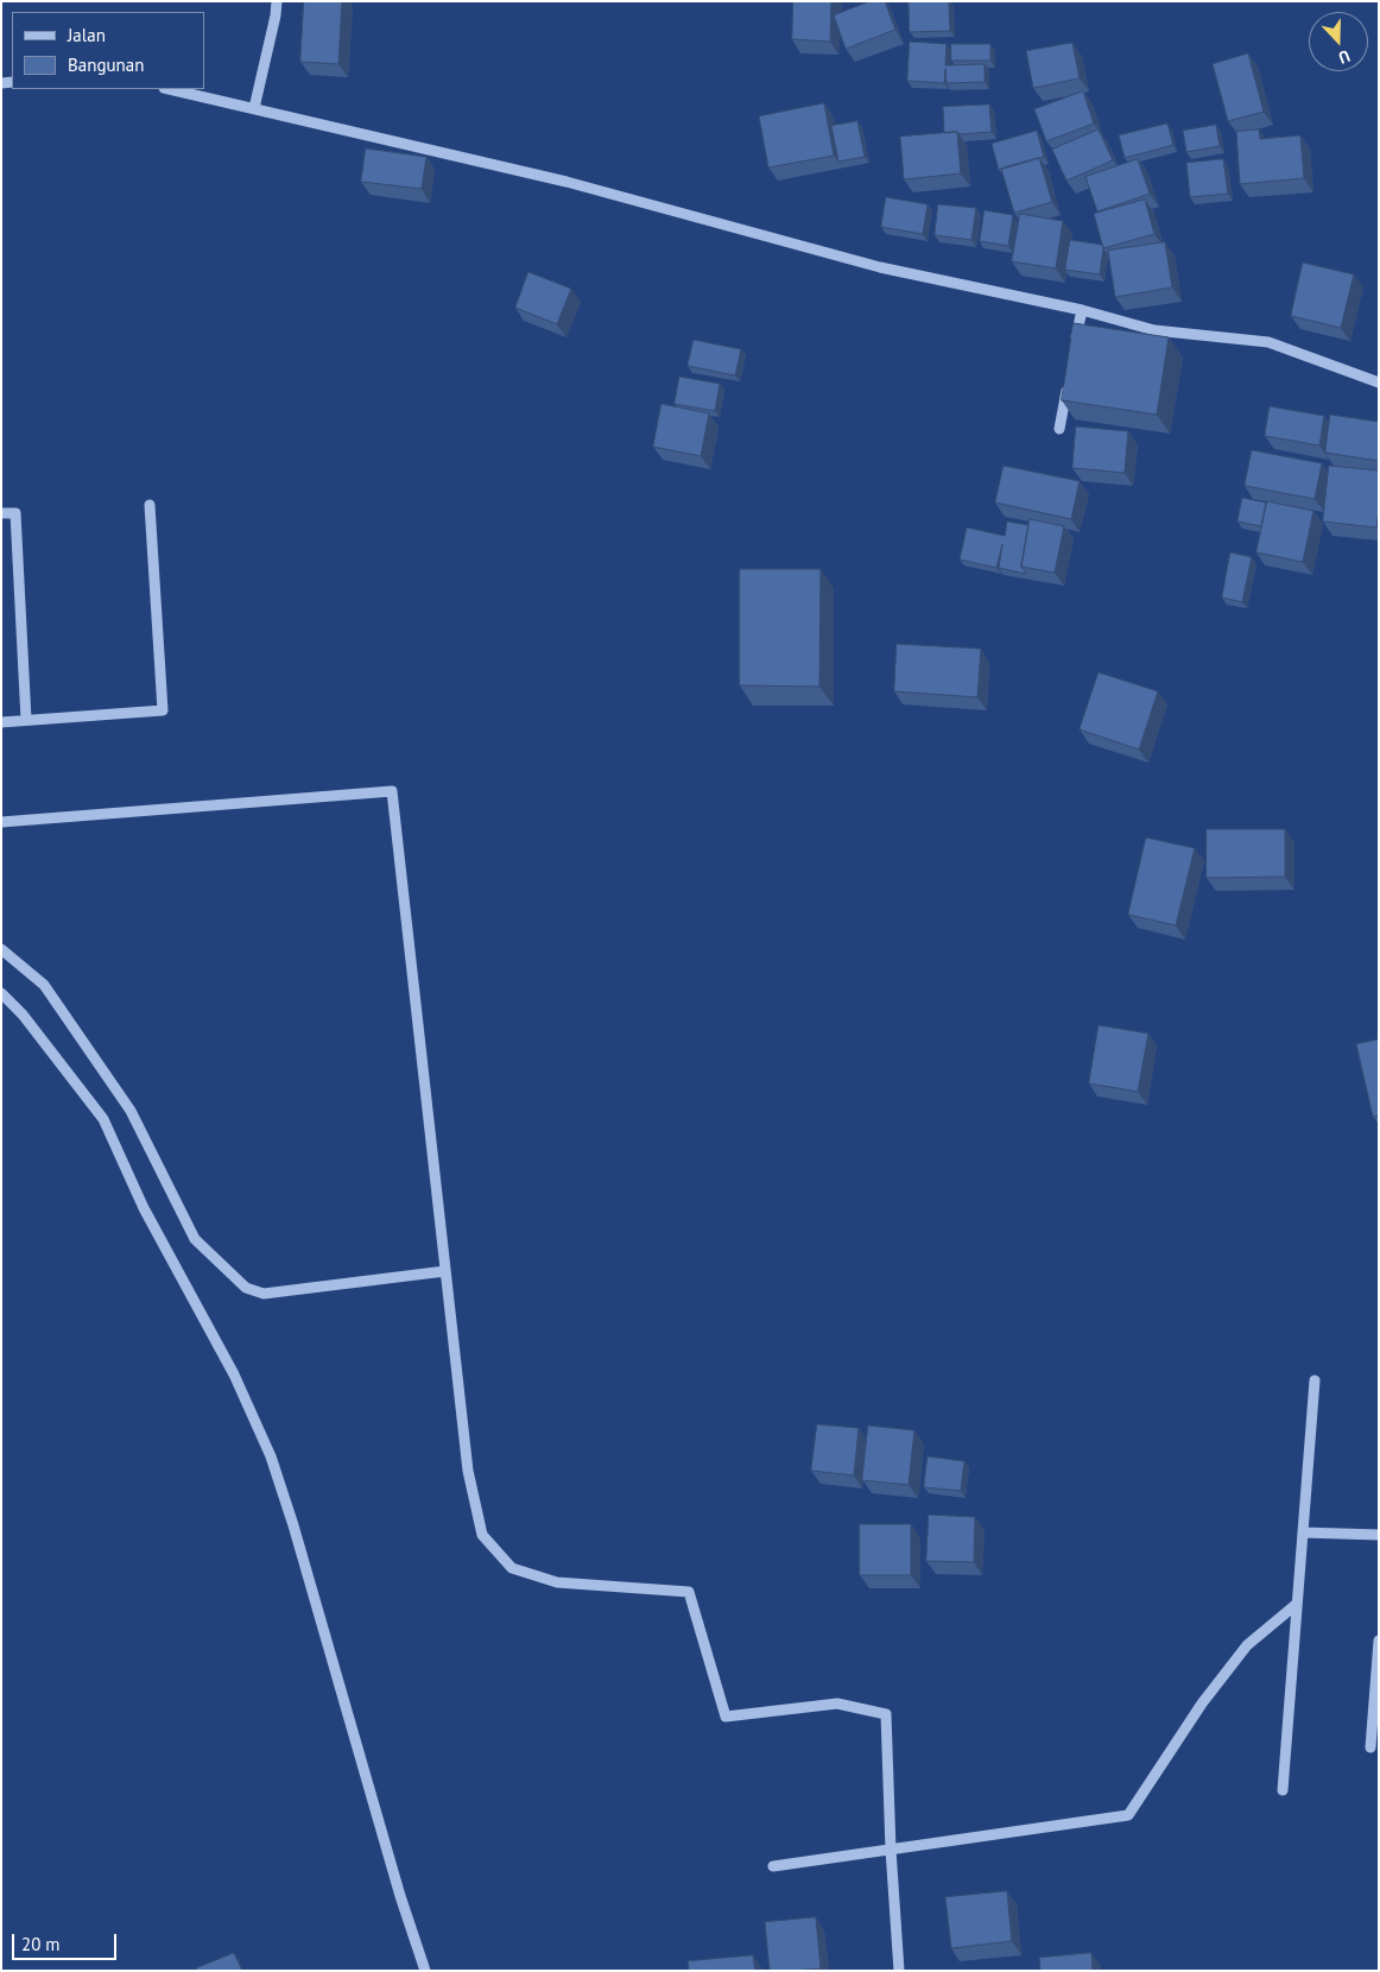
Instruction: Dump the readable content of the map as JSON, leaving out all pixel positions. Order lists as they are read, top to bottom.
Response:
{
  "legend": ["Jalan", "Bangunan"],
  "scale_bar": "20 m",
  "north": "bottom"
}
